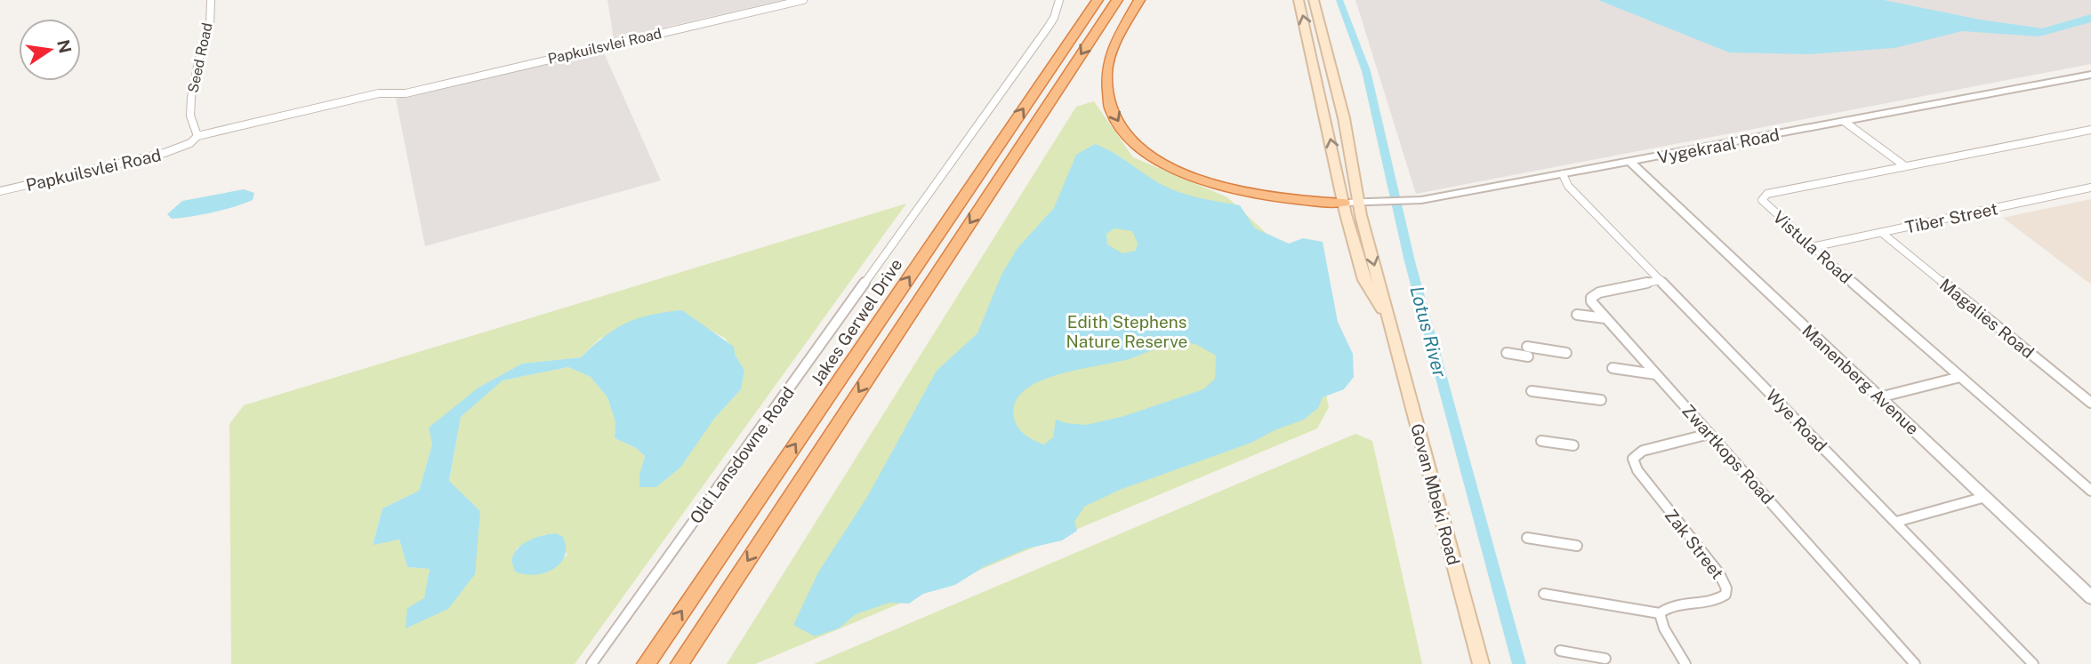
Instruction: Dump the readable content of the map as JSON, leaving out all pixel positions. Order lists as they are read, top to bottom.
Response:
{
  "streets": {
    "highway": ["Jakes Gerwel Drive"],
    "main road": ["Govan Mbeki Road"],
    "street": [
      "Papkuilsvlei Road",
      "Seed Road",
      "Vygekraal Road",
      "Tiber Street",
      "Vistula Road",
      "Magalies Road",
      "Manenberg Avenue",
      "Wye Road",
      "Zwartkops Road",
      "Old Lansdowne Road",
      "Zak Street"
    ]
  },
  "crossings": [
    ["Papkuilsvlei Road", "Seed Road"],
    ["Vygekraal Road", "Manenberg Avenue"],
    ["Vygekraal Road", "Wye Road"],
    ["Vygekraal Road", "Govan Mbeki Road"],
    ["Tiber Street", "Vistula Road"],
    ["Tiber Street", "Magalies Road"],
    ["Wye Road", "Zwartkops Road"],
    ["Zwartkops Road", "Zak Street"]
  ],
  "water": ["Lotus River"],
  "parks": ["Edith Stephens Nature Reserve"],
  "north": "right"
}
